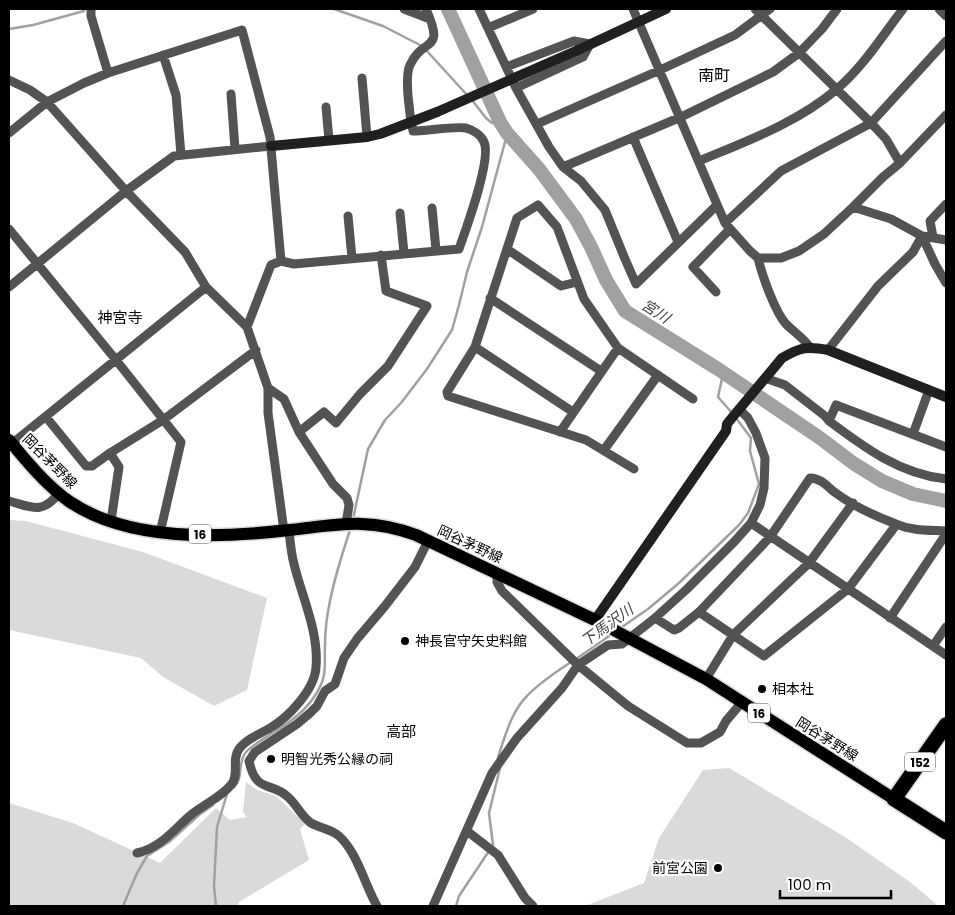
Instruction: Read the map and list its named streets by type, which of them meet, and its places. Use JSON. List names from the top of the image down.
{
  "streets": {
    "highway": ["152"],
    "main road": ["岡谷茅野線", "16"]
  },
  "crossings": [
    ["岡谷茅野線", "152"]
  ],
  "districts": ["南町", "神宮寺", "高部"],
  "water": ["宮川", "下馬沢川"],
  "places": [
    "神長官守矢史料館",
    "相本社",
    "明智光秀公縁の祠",
    "前宮公園"
  ],
  "scale_bar": "100 m"
}
